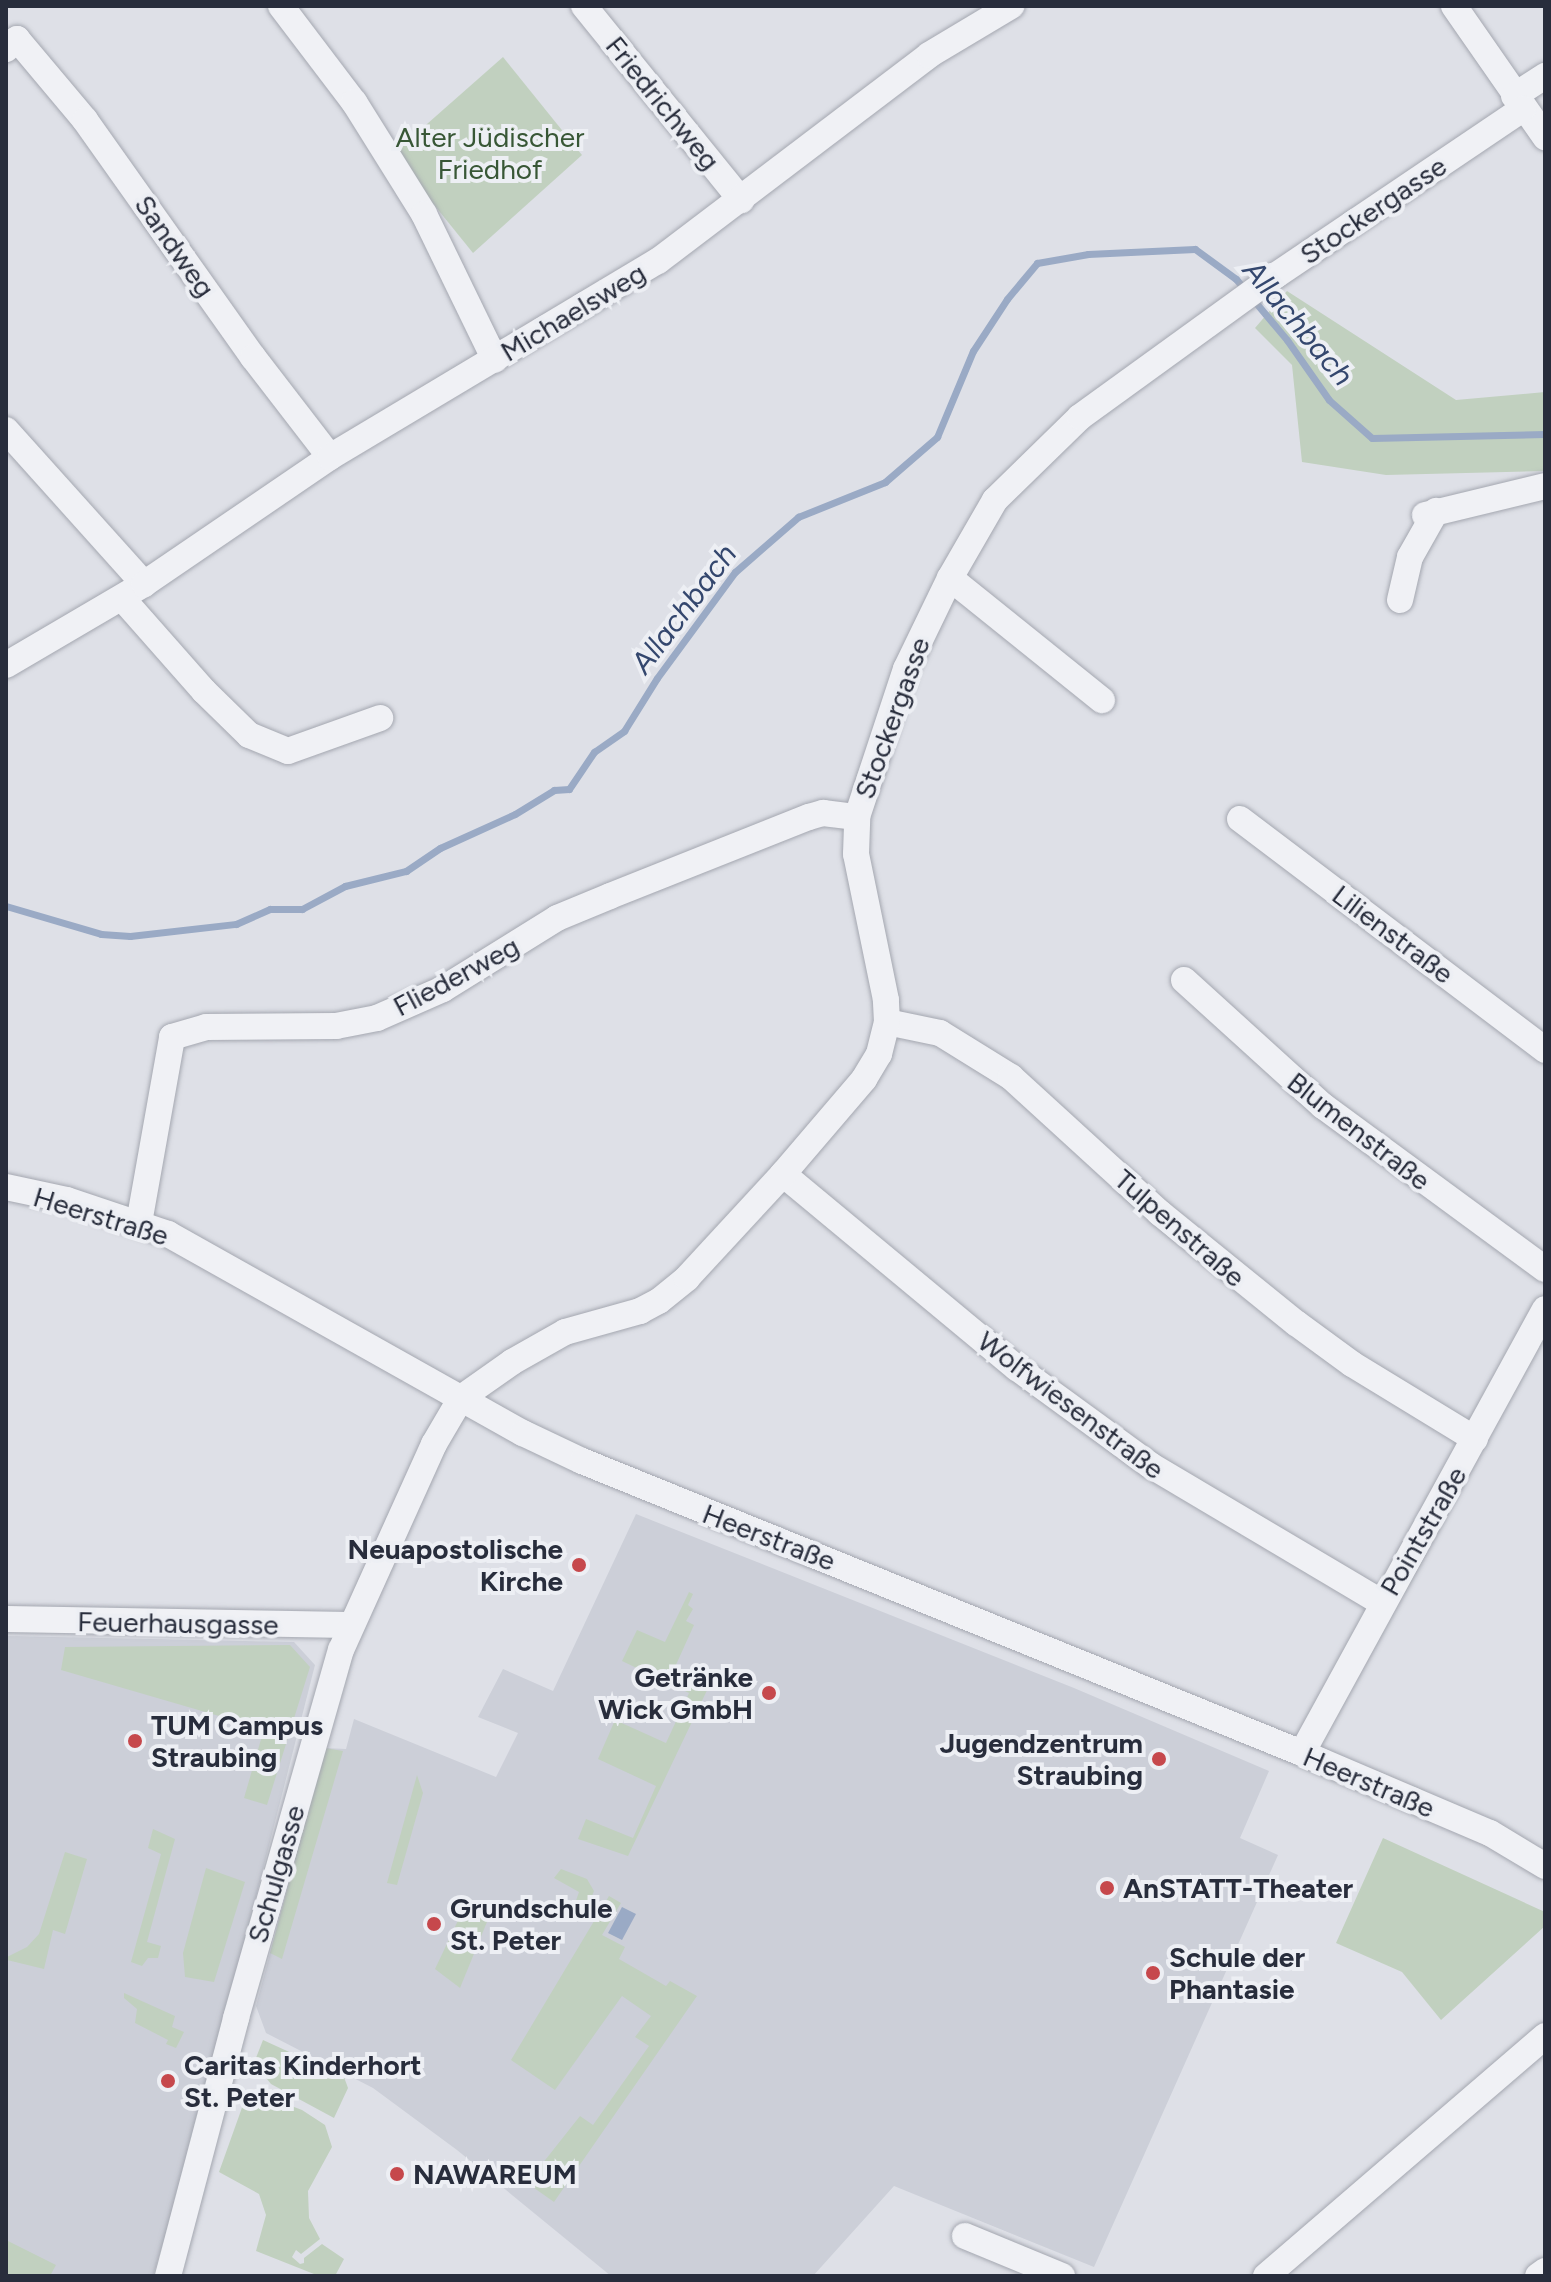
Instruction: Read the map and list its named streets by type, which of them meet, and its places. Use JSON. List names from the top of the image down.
{
  "streets": {
    "street": [
      "Friedrichweg",
      "Stockergasse",
      "Sandweg",
      "Michaelsweg",
      "Lilienstraße",
      "Fliederweg",
      "Blumenstraße",
      "Heerstraße",
      "Tulpenstraße",
      "Wolfwiesenstraße",
      "Pointstraße",
      "Feuerhausgasse",
      "Schulgasse"
    ]
  },
  "crossings": [
    ["Friedrichweg", "Michaelsweg"],
    ["Stockergasse", "Fliederweg"],
    ["Stockergasse", "Heerstraße"],
    ["Stockergasse", "Tulpenstraße"],
    ["Stockergasse", "Wolfwiesenstraße"],
    ["Stockergasse", "Schulgasse"],
    ["Sandweg", "Michaelsweg"],
    ["Fliederweg", "Heerstraße"],
    ["Heerstraße", "Pointstraße"],
    ["Heerstraße", "Schulgasse"],
    ["Tulpenstraße", "Pointstraße"],
    ["Wolfwiesenstraße", "Pointstraße"],
    ["Feuerhausgasse", "Schulgasse"]
  ],
  "water": ["Allachbach"],
  "parks": ["Alter Jüdischer Friedhof"],
  "places": [
    "Neuapostolische Kirche",
    "Getränke Wick GmbH",
    "TUM Campus Straubing",
    "Jugendzentrum Straubing",
    "AnSTATT-Theater",
    "Grundschule St. Peter",
    "Schule der Phantasie",
    "Caritas Kinderhort St. Peter",
    "NAWAREUM"
  ]
}
